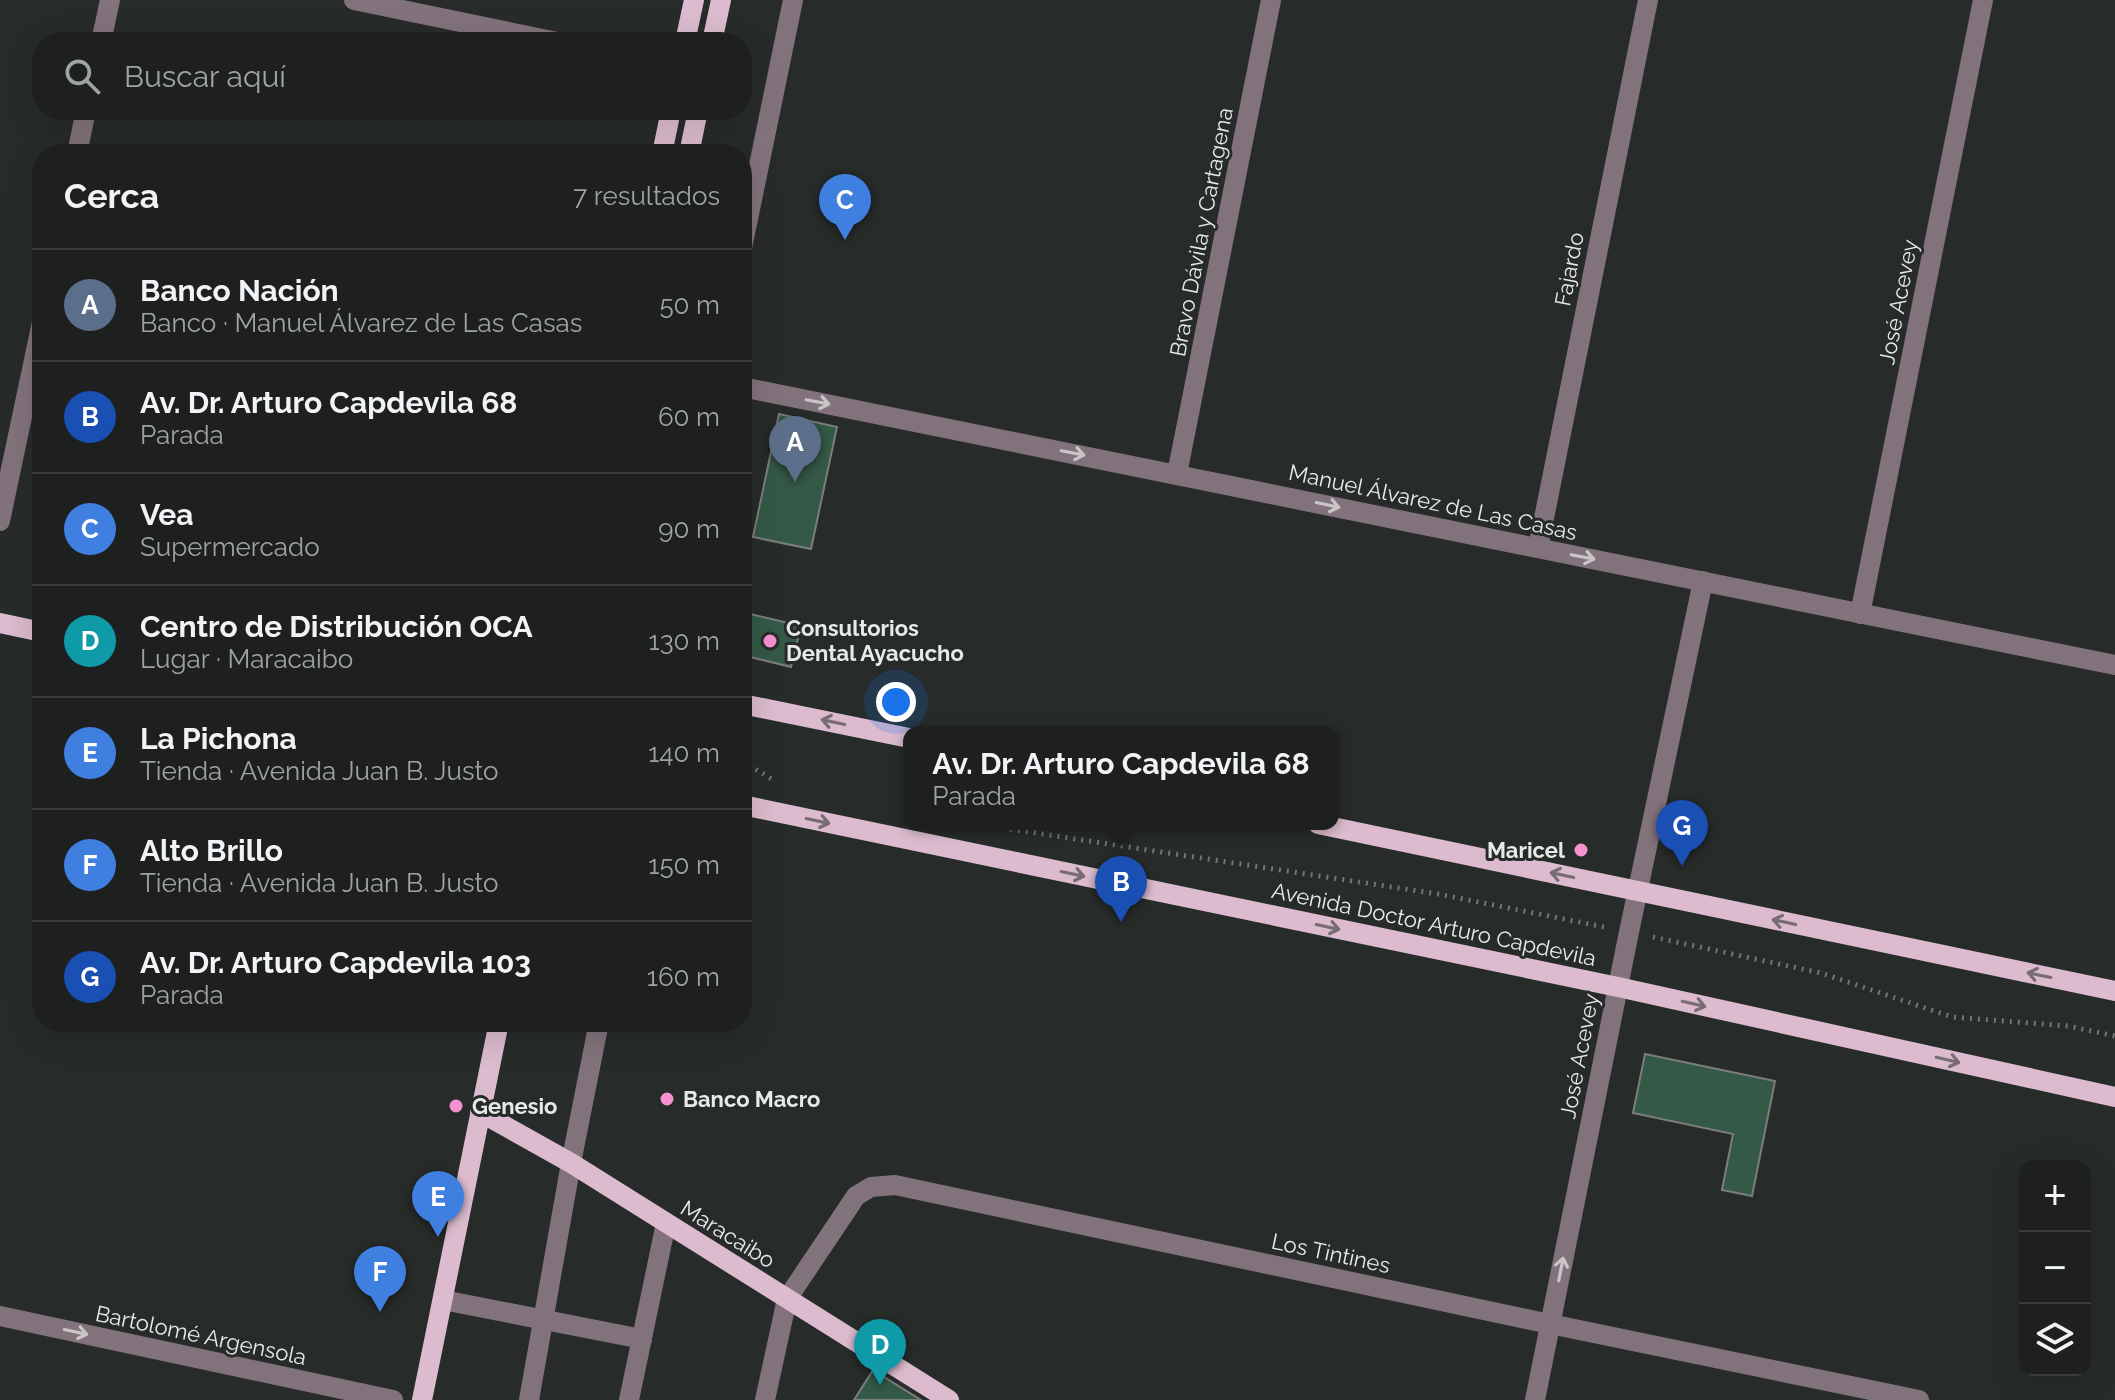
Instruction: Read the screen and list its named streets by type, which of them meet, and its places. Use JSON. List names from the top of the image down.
{
  "streets": {
    "main road": ["Avenida Doctor Arturo Capdevila", "Maracaibo"],
    "street": [
      "Bravo Dávila y Cartagena",
      "Fajardo",
      "José Acevey",
      "Manuel Álvarez de Las Casas",
      "Los Tintines",
      "Bartolomé Argensola"
    ]
  },
  "crossings": [
    ["Bravo Dávila y Cartagena", "Manuel Álvarez de Las Casas"],
    ["Fajardo", "Manuel Álvarez de Las Casas"],
    ["José Acevey", "Manuel Álvarez de Las Casas"],
    ["José Acevey", "Avenida Doctor Arturo Capdevila"],
    ["José Acevey", "Los Tintines"],
    ["Maracaibo", "Los Tintines"]
  ],
  "one_way": ["Manuel Álvarez de Las Casas", "Bartolomé Argensola"],
  "places": [
    "Consultorios Dental Ayacucho",
    "Maricel",
    "Banco Macro",
    "Genesio"
  ],
  "page": {
    "search": "Buscar aquí",
    "heading": ["Cerca", "7 resultados"],
    "pins": [
      "C",
      "A",
      "G",
      "B",
      "E",
      "F",
      "D"
    ],
    "list": [
      {
        "mark": "A",
        "name": "Banco Nación",
        "note": "Banco · Manuel Álvarez de Las Casas",
        "value": "50 m"
      },
      {
        "mark": "B",
        "name": "Av. Dr. Arturo Capdevila 68",
        "note": "Parada",
        "value": "60 m"
      },
      {
        "mark": "C",
        "name": "Vea",
        "note": "Supermercado",
        "value": "90 m"
      },
      {
        "mark": "D",
        "name": "Centro de Distribución OCA",
        "note": "Lugar · Maracaibo",
        "value": "130 m"
      },
      {
        "mark": "E",
        "name": "La Pichona",
        "note": "Tienda · Avenida Juan B. Justo",
        "value": "140 m"
      },
      {
        "mark": "F",
        "name": "Alto Brillo",
        "note": "Tienda · Avenida Juan B. Justo",
        "value": "150 m"
      },
      {
        "mark": "G",
        "name": "Av. Dr. Arturo Capdevila 103",
        "note": "Parada",
        "value": "160 m"
      }
    ],
    "popup": ["Av. Dr. Arturo Capdevila 68", "Parada"],
    "map_buttons": ["+", "−"]
  }
}
